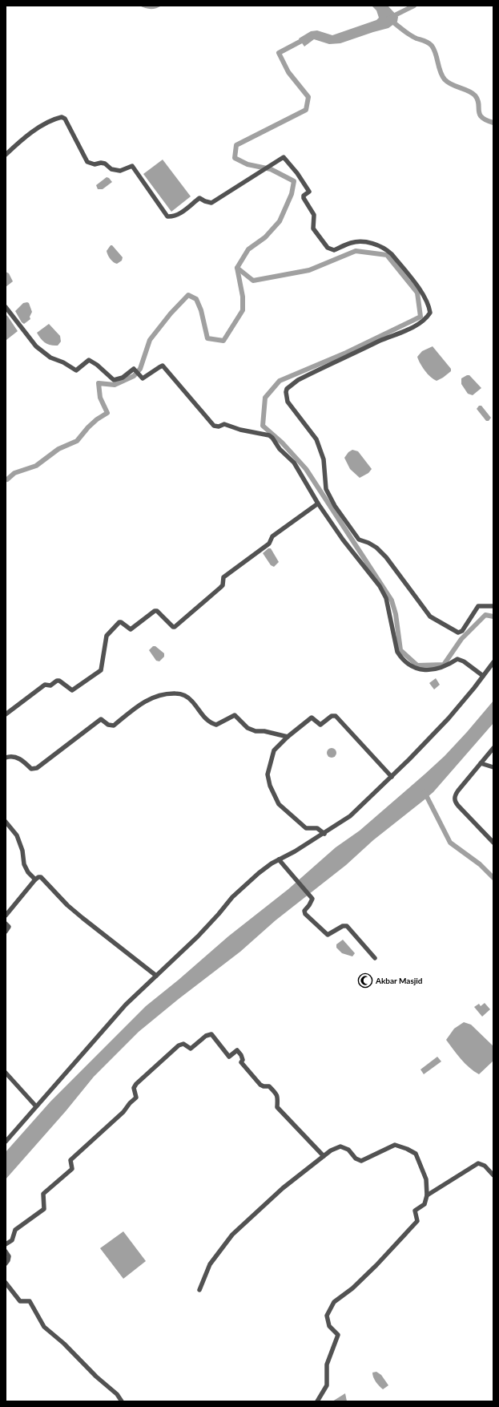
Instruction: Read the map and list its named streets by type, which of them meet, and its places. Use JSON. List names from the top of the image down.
{
  "places": {
    "mosque": ["Akbar Masjid"]
  }
}
